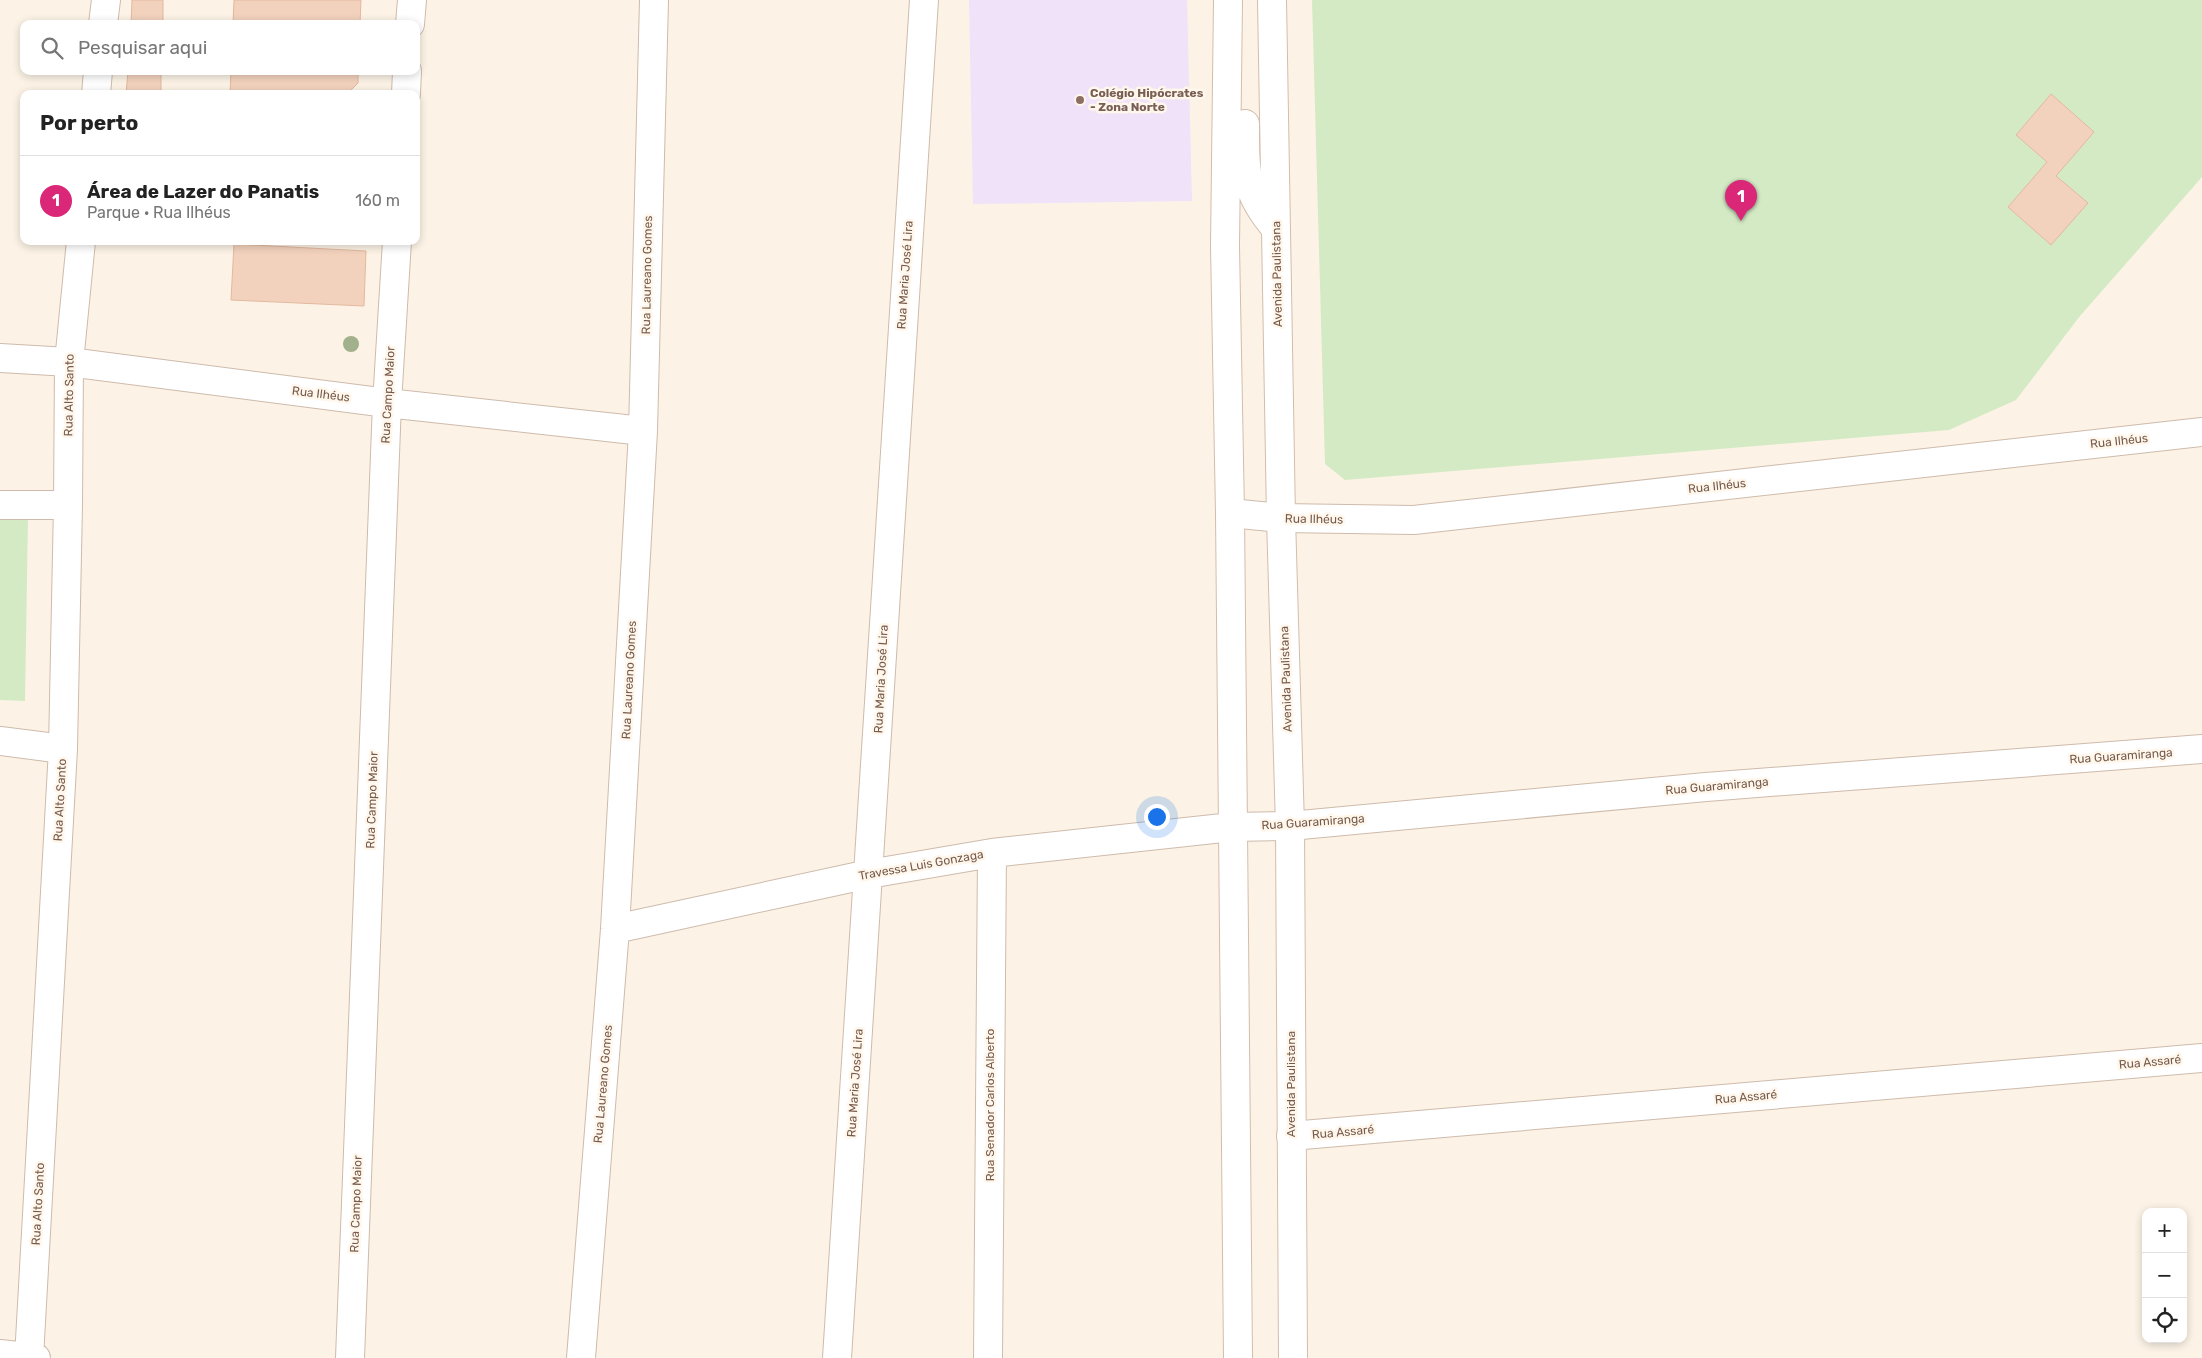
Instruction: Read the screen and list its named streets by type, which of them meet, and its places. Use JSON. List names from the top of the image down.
{
  "streets": {
    "street": [
      "Avenida Paulistana",
      "Rua Laureano Gomes",
      "Rua Maria José Lira",
      "Rua Ilhéus",
      "Rua Alto Santo",
      "Rua Campo Maior",
      "Rua Guaramiranga",
      "Travessa Luis Gonzaga",
      "Rua Assaré",
      "Rua Senador Carlos Alberto"
    ]
  },
  "crossings": [
    ["Avenida Paulistana", "Rua Ilhéus"],
    ["Avenida Paulistana", "Rua Guaramiranga"],
    ["Avenida Paulistana", "Rua Assaré"],
    ["Rua Laureano Gomes", "Rua Ilhéus"],
    ["Rua Laureano Gomes", "Travessa Luis Gonzaga"],
    ["Rua Maria José Lira", "Travessa Luis Gonzaga"],
    ["Rua Ilhéus", "Rua Alto Santo"],
    ["Rua Ilhéus", "Rua Campo Maior"],
    ["Rua Guaramiranga", "Travessa Luis Gonzaga"],
    ["Travessa Luis Gonzaga", "Rua Senador Carlos Alberto"]
  ],
  "places": ["Colégio Hipócrates - Zona Norte"],
  "page": {
    "search": "Pesquisar aqui",
    "heading": "Por perto",
    "list": [
      {
        "mark": "1",
        "name": "Área de Lazer do Panatis",
        "note": "Parque · Rua Ilhéus",
        "value": "160 m"
      }
    ],
    "pins": "1",
    "map_buttons": ["+", "−"]
  }
}
